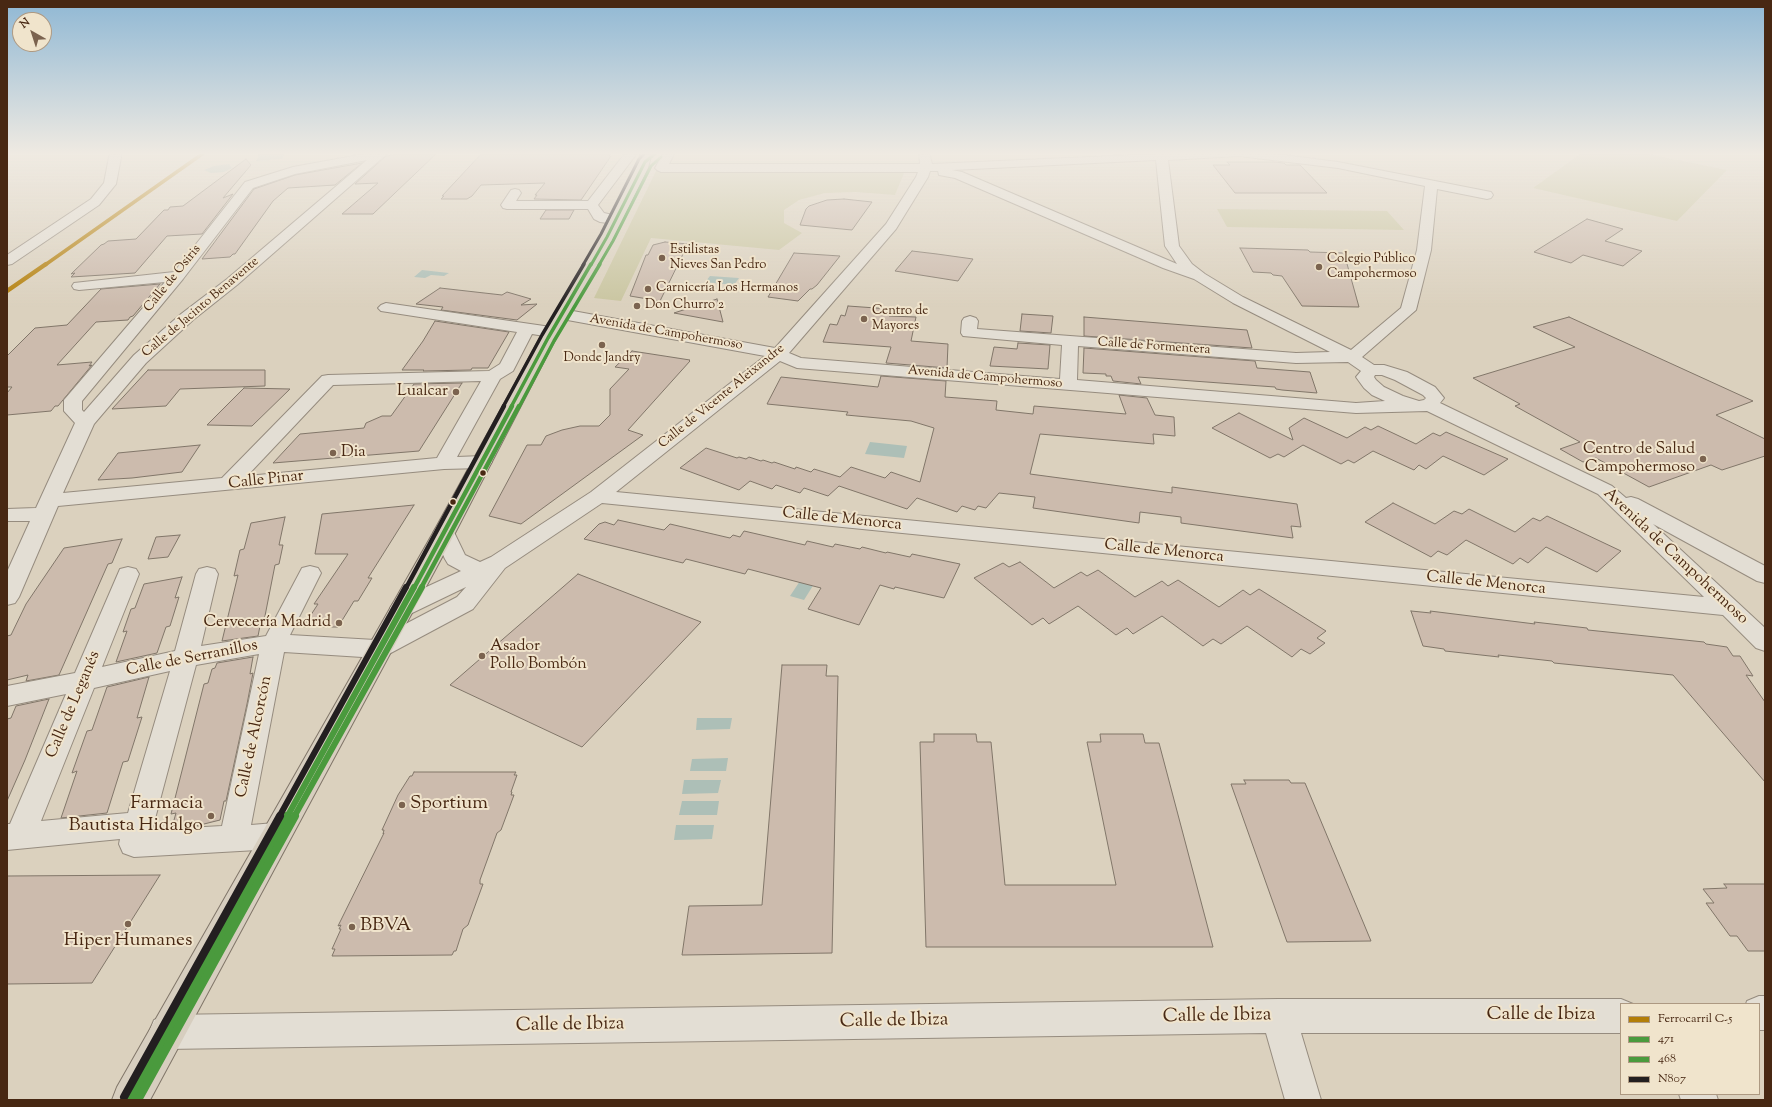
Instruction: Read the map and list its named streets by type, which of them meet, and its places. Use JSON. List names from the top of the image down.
{
  "streets": {
    "street": [
      "Calle de Osiris",
      "Calle de Jacinto Benavente",
      "Avenida de Campohermoso",
      "Calle de Formentera",
      "Calle de Vicente Aleixandre",
      "Calle Pinar",
      "Calle de Menorca",
      "Calle de Serranillos",
      "Calle de Leganés",
      "Calle de Alcorcón",
      "Calle de Ibiza"
    ]
  },
  "crossings": [
    ["Calle de Osiris", "Calle de Jacinto Benavente"],
    ["Calle de Jacinto Benavente", "Calle Pinar"],
    ["Avenida de Campohermoso", "Calle de Vicente Aleixandre"],
    ["Avenida de Campohermoso", "Calle de Menorca"],
    ["Calle de Vicente Aleixandre", "Calle de Menorca"],
    ["Calle de Vicente Aleixandre", "Calle de Serranillos"],
    ["Calle de Serranillos", "Calle de Leganés"],
    ["Calle de Serranillos", "Calle de Alcorcón"],
    ["Calle de Leganés", "Calle de Alcorcón"]
  ],
  "places": [
    "Estilistas Nieves San Pedro",
    "Colegio Público Campohermoso",
    "Carnicería Los Hermanos",
    "Don Churro 2",
    "Centro de Mayores",
    "Donde Jandry",
    "Lualcar",
    "Dia",
    "Centro de Salud Campohermoso",
    "Cervecería Madrid",
    "Asador Pollo Bombón",
    "Sportium",
    "Farmacia Bautista Hidalgo",
    "Hiper Humanes",
    "BBVA"
  ],
  "lines": [
    "rail line C-5",
    "transit line 471",
    "transit line 468",
    "transit line N807"
  ],
  "legend": [
    "Ferrocarril C-5",
    "471",
    "468",
    "N807"
  ],
  "north": "top left"
}
